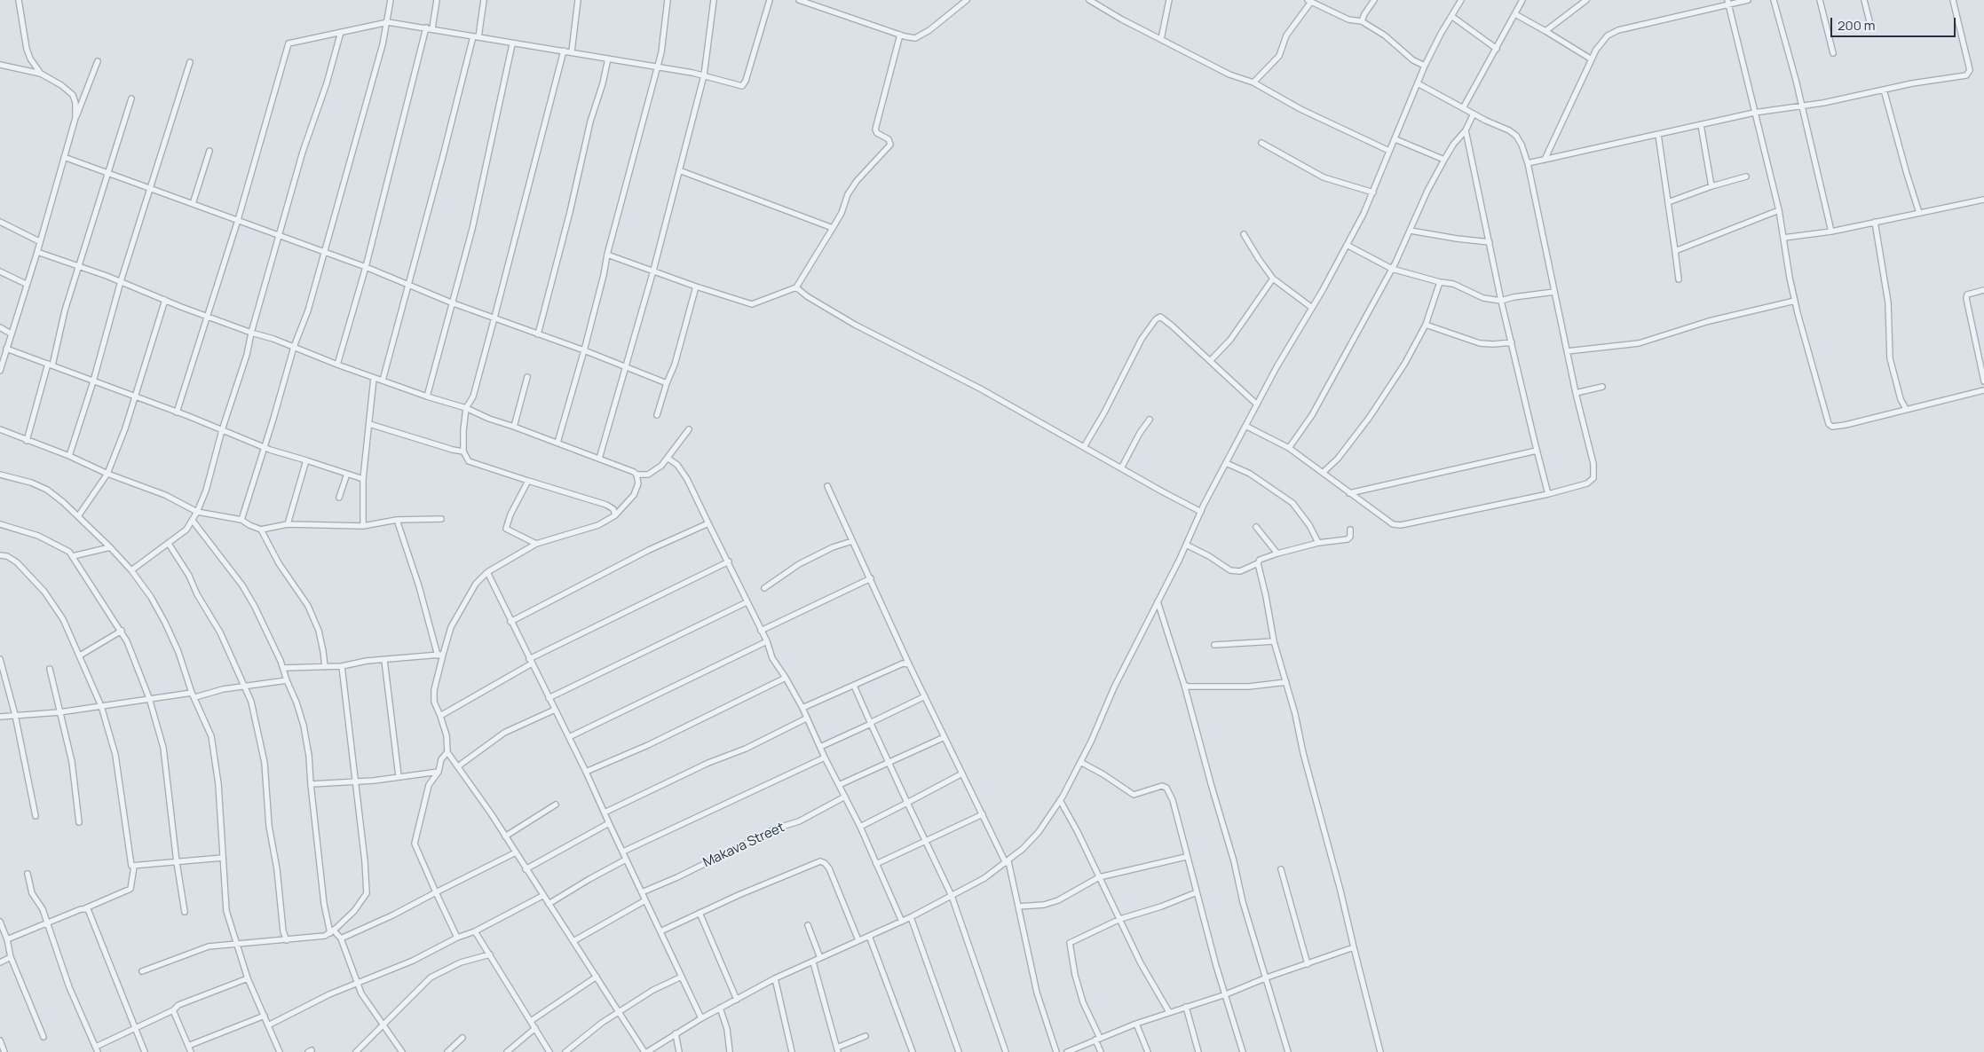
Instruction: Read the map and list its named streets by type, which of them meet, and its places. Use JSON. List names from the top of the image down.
{
  "streets": {
    "street": ["Makava Street"]
  },
  "scale_bar": "200 m"
}
